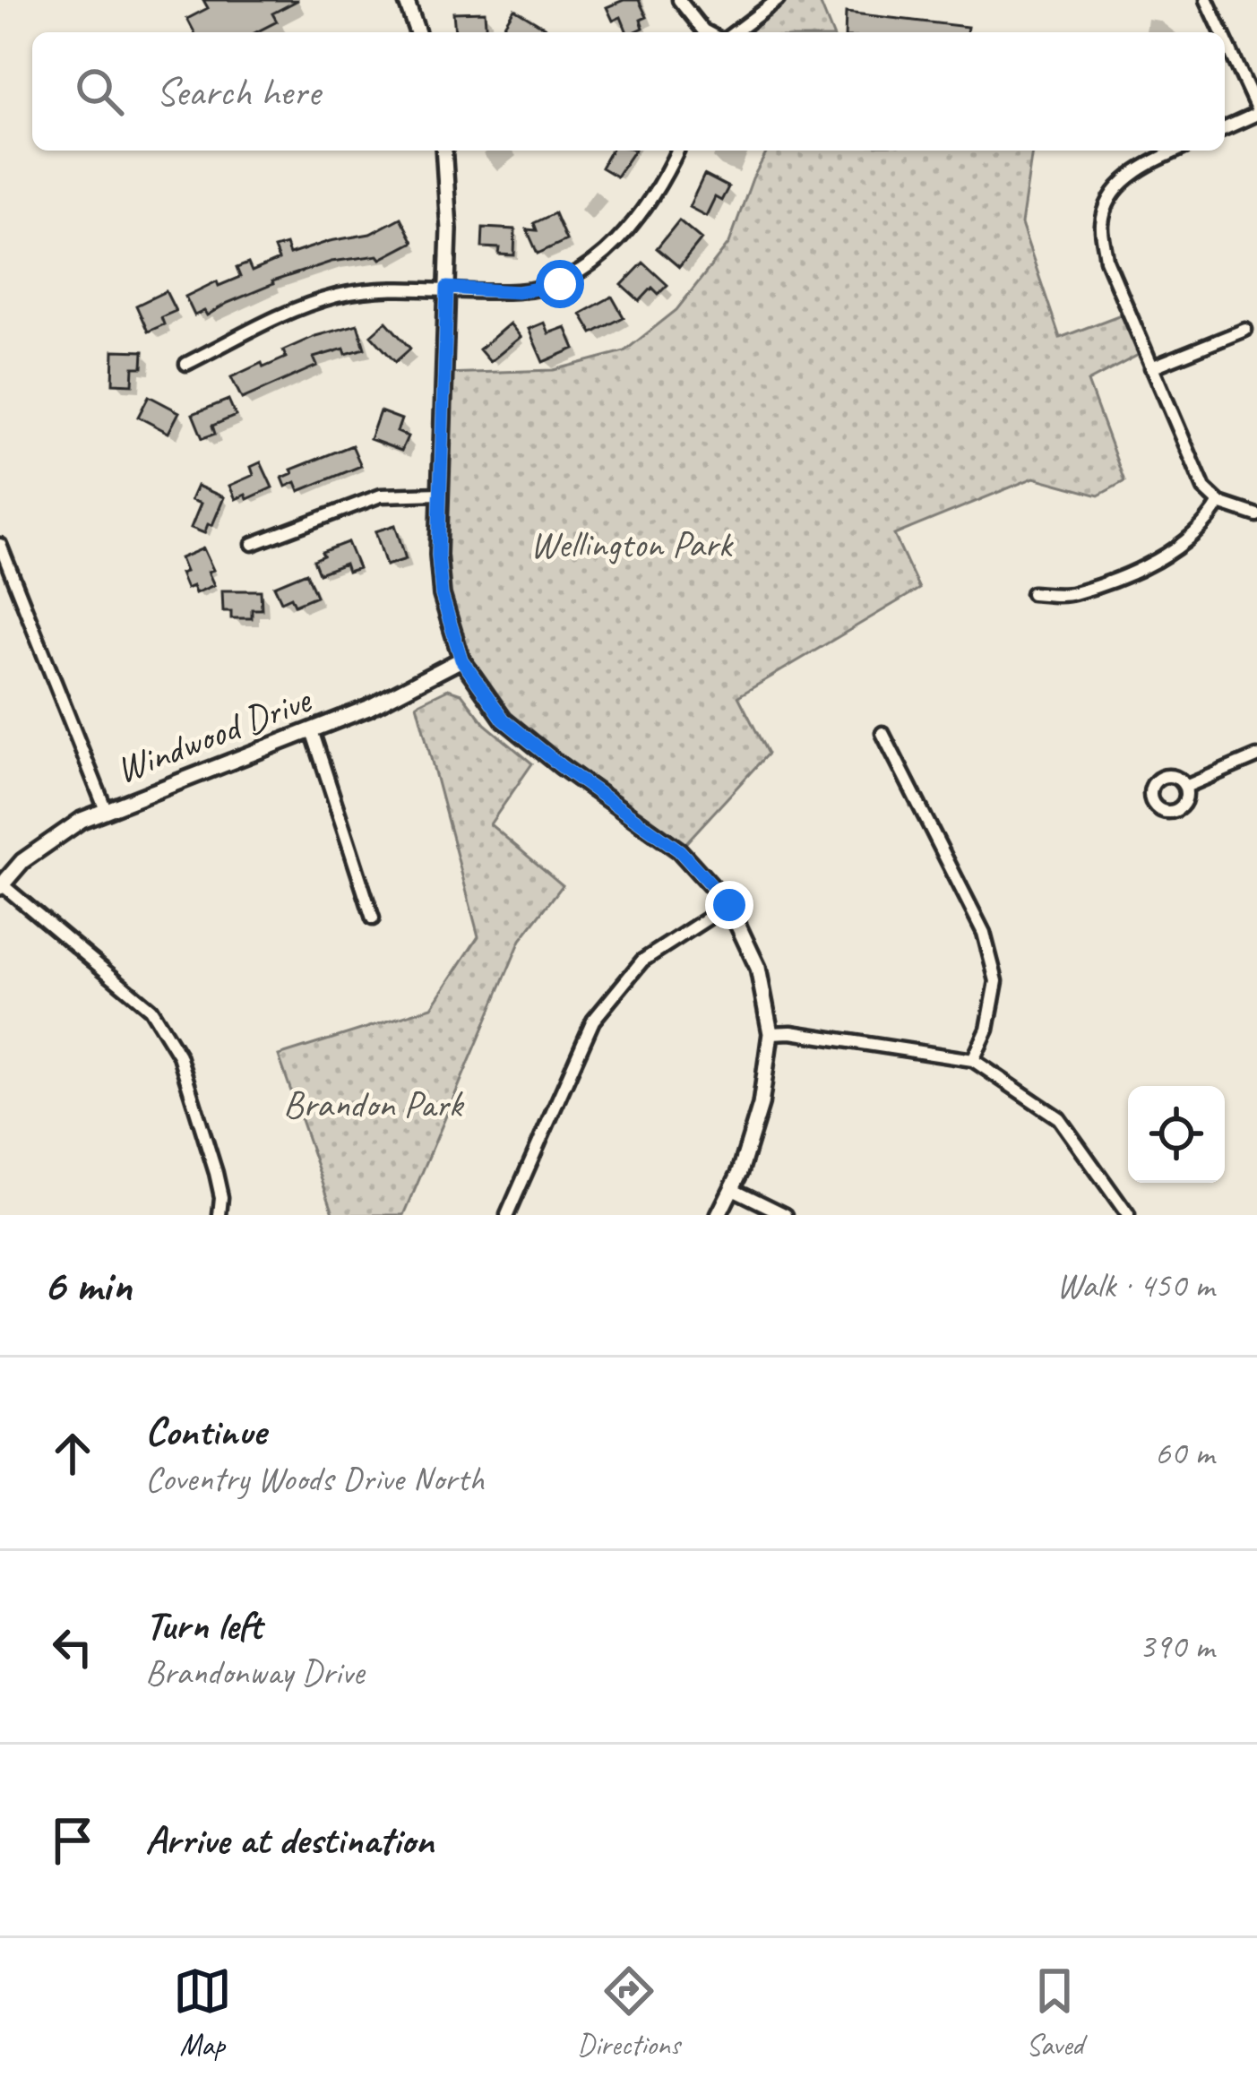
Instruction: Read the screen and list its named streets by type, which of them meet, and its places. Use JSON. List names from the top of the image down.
{
  "streets": {
    "street": ["Windwood Drive"]
  },
  "parks": ["Wellington Park", "Brandon Park"],
  "page": {
    "search": "Search here",
    "heading": ["6 min", "Walk · 450 m"],
    "list": [
      ["Continue", "Coventry Woods Drive North", "60 m"],
      ["Turn left", "Brandonway Drive", "390 m"],
      "Arrive at destination"
    ],
    "nav": ["Map", "Directions", "Saved"]
  }
}
